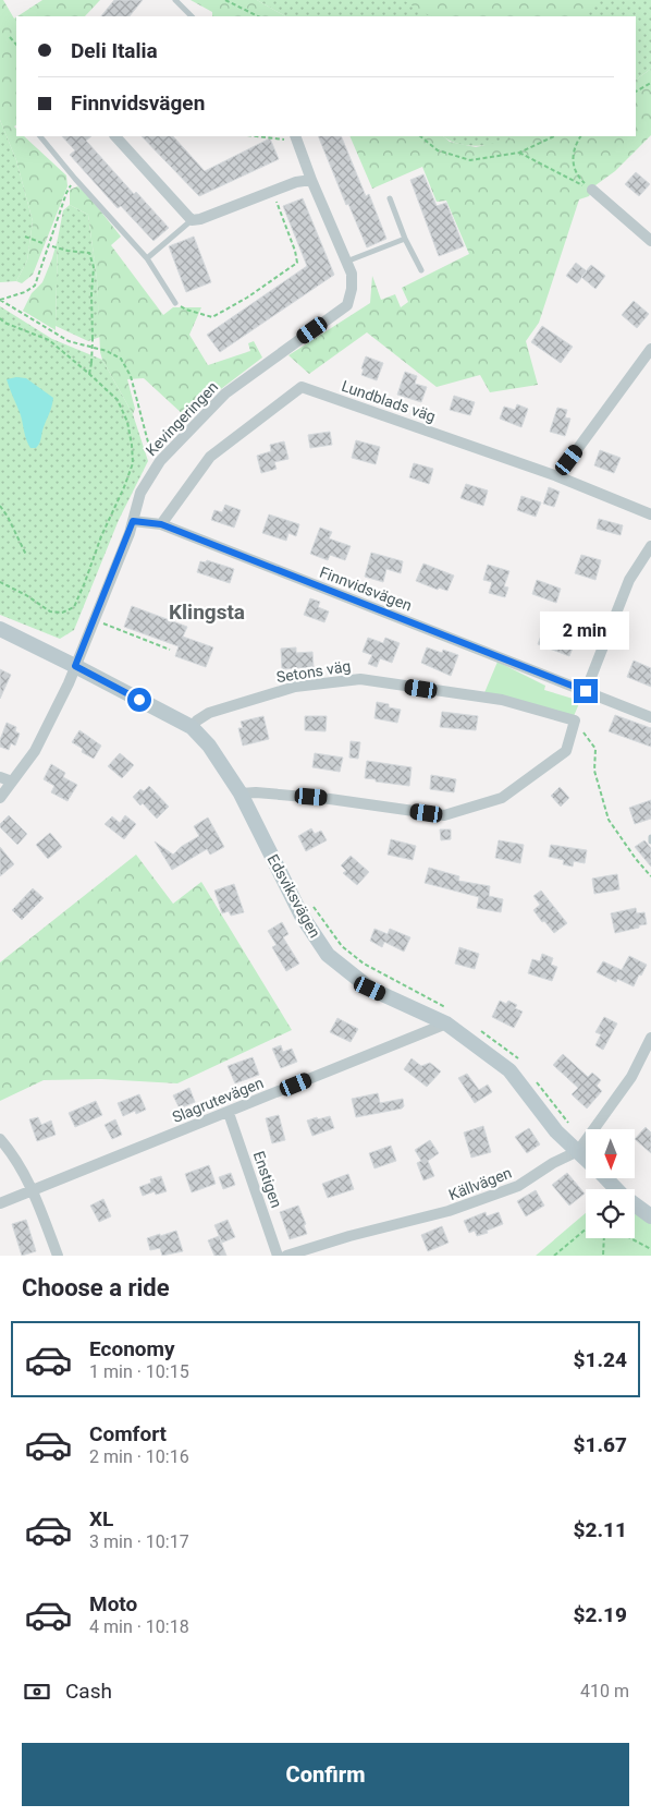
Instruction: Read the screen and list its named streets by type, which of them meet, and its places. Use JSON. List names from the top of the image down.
{
  "streets": {
    "street": [
      "Lundblads väg",
      "Kevingeringen",
      "Finnvidsvägen",
      "Setons väg",
      "Edsviksvägen",
      "Slagrutevägen",
      "Enstigen",
      "Källvägen"
    ]
  },
  "crossings": [
    ["Lundblads väg", "Finnvidsvägen"],
    ["Kevingeringen", "Finnvidsvägen"],
    ["Kevingeringen", "Edsviksvägen"],
    ["Setons väg", "Edsviksvägen"],
    ["Edsviksvägen", "Slagrutevägen"],
    ["Edsviksvägen", "Källvägen"],
    ["Slagrutevägen", "Enstigen"]
  ],
  "districts": ["Klingsta"],
  "north": "bottom",
  "page": {
    "banner": ["Deli Italia", "Finnvidsvägen"],
    "bubble": "2 min",
    "heading": "Choose a ride",
    "list": [
      {
        "name": "Economy",
        "note": "1 min · 10:15",
        "value": "$1.24"
      },
      {
        "name": "Comfort",
        "note": "2 min · 10:16",
        "value": "$1.67"
      },
      {
        "name": "XL",
        "note": "3 min · 10:17",
        "value": "$2.11"
      },
      {
        "name": "Moto",
        "note": "4 min · 10:18",
        "value": "$2.19"
      }
    ],
    "pay": ["Cash", "410 m"],
    "buttons": "Confirm"
  }
}
